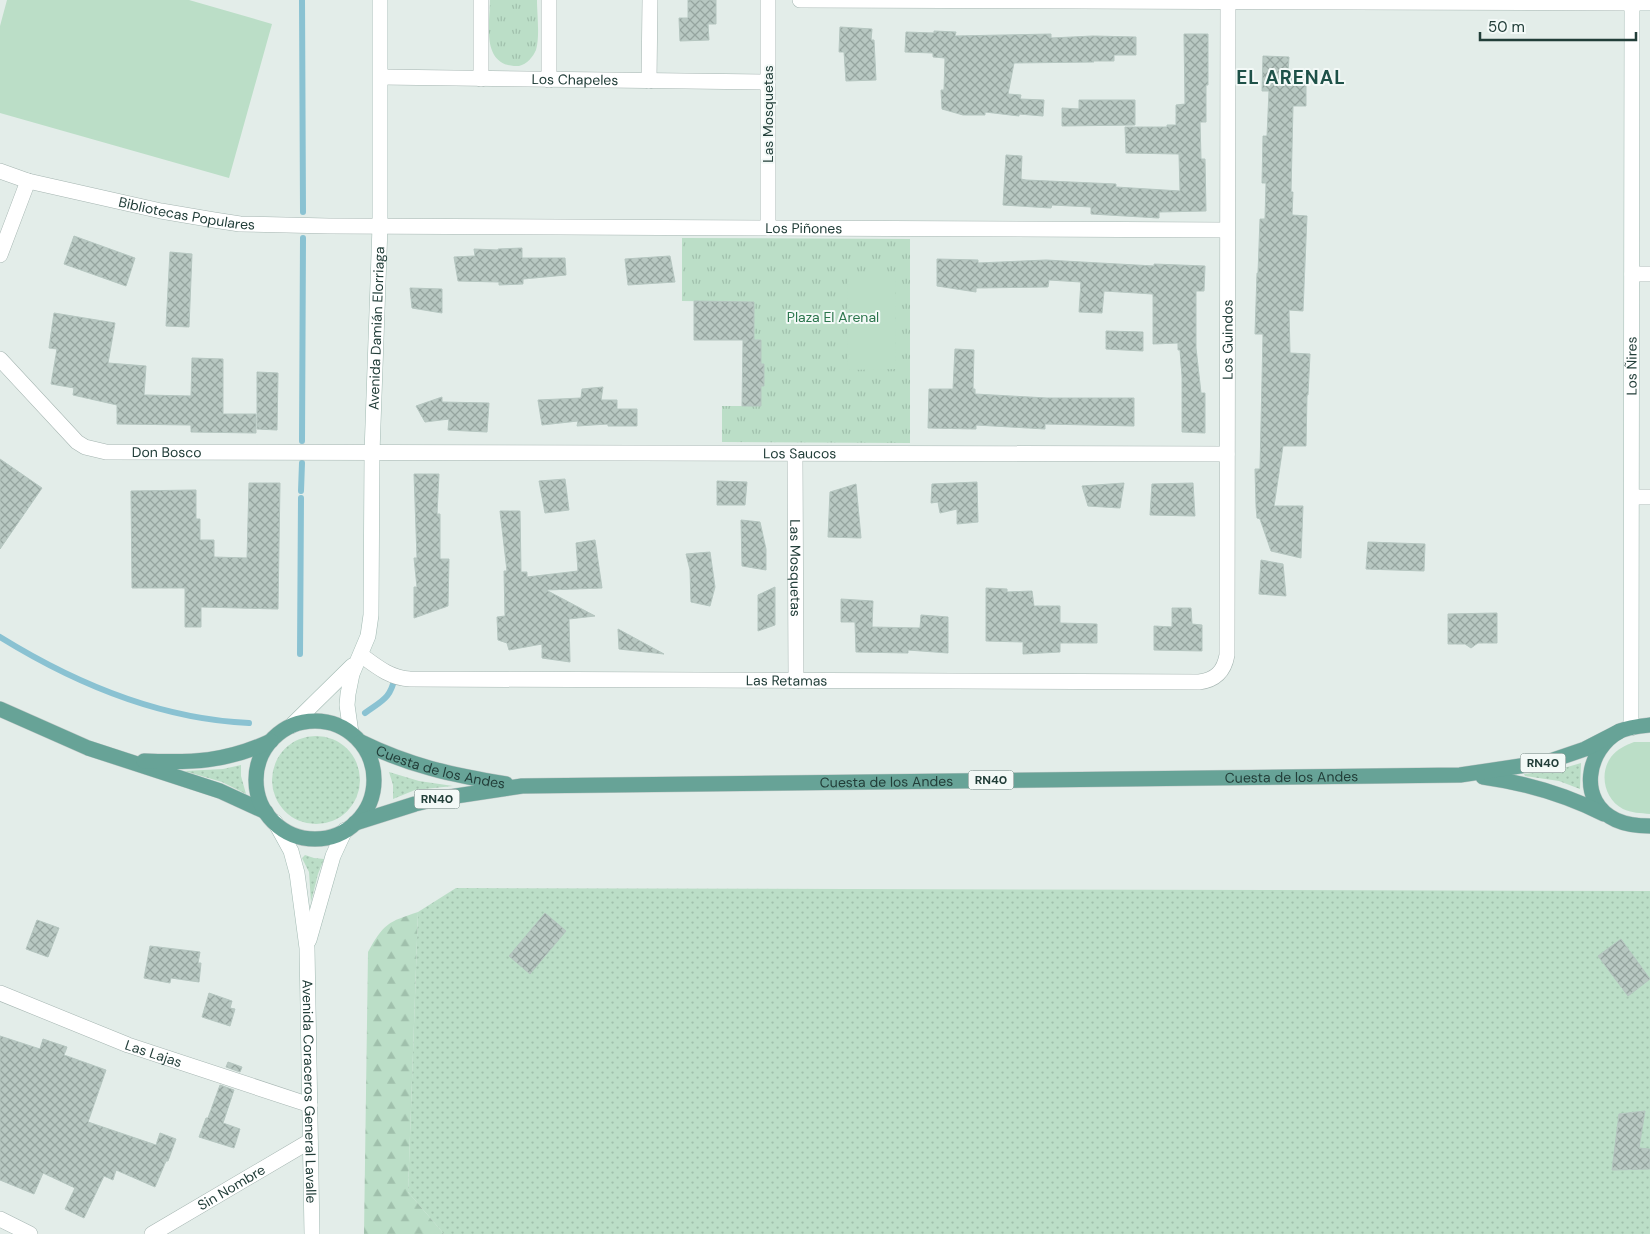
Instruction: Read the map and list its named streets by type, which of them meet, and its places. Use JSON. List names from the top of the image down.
{
  "streets": {
    "main road": ["RN40", "Cuesta de los Andes"],
    "street": [
      "Los Chapeles",
      "Las Mosquetas",
      "Bibliotecas Populares",
      "Los Piñones",
      "Avenida Damián Elorriaga",
      "Los Guindos",
      "Los Ñires",
      "Don Bosco",
      "Los Saucos",
      "Las Retamas",
      "Las Lajas",
      "Avenida Coraceros General Lavalle",
      "Sin Nombre"
    ]
  },
  "crossings": [
    ["Los Chapeles", "Las Mosquetas"],
    ["Los Chapeles", "Avenida Damián Elorriaga"],
    ["Las Mosquetas", "Los Piñones"],
    ["Las Mosquetas", "Los Saucos"],
    ["Las Mosquetas", "Las Retamas"],
    ["Bibliotecas Populares", "Los Piñones"],
    ["Bibliotecas Populares", "Avenida Damián Elorriaga"],
    ["Los Piñones", "Avenida Damián Elorriaga"],
    ["Los Piñones", "Los Guindos"],
    ["Avenida Damián Elorriaga", "Don Bosco"],
    ["Avenida Damián Elorriaga", "Los Saucos"],
    ["Avenida Damián Elorriaga", "Las Retamas"],
    ["Avenida Damián Elorriaga", "RN40"],
    ["Avenida Damián Elorriaga", "Cuesta de los Andes"],
    ["Avenida Damián Elorriaga", "Avenida Coraceros General Lavalle"],
    ["Los Guindos", "Los Saucos"],
    ["Los Guindos", "Las Retamas"],
    ["Los Ñires", "RN40"],
    ["Los Ñires", "Cuesta de los Andes"],
    ["Don Bosco", "Los Saucos"],
    ["RN40", "Cuesta de los Andes"],
    ["RN40", "Avenida Coraceros General Lavalle"],
    ["Cuesta de los Andes", "Avenida Coraceros General Lavalle"],
    ["Las Lajas", "Avenida Coraceros General Lavalle"],
    ["Avenida Coraceros General Lavalle", "Sin Nombre"]
  ],
  "districts": ["EL ARENAL"],
  "parks": ["Plaza El Arenal"],
  "scale_bar": "50 m"
}
